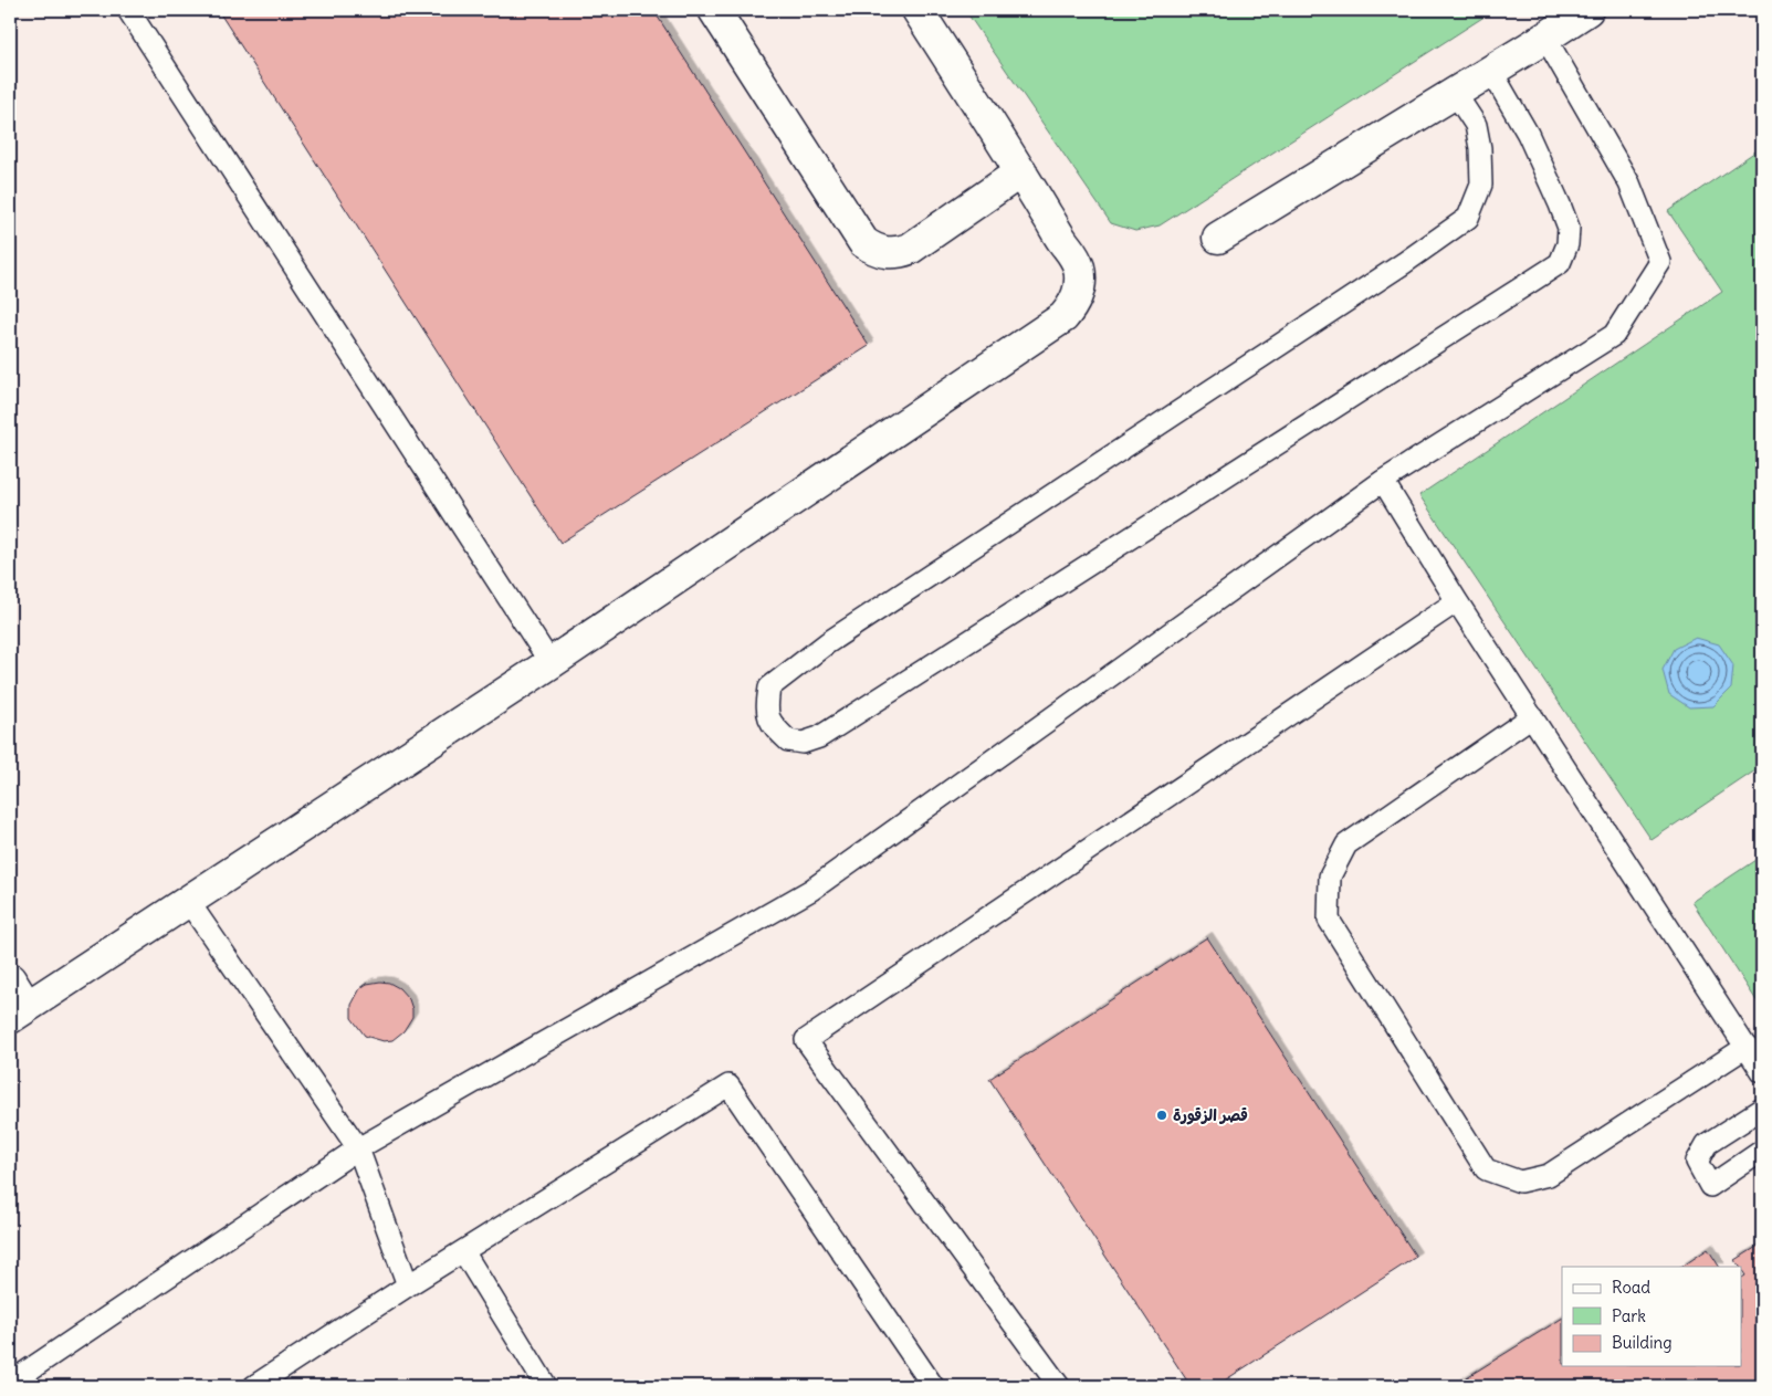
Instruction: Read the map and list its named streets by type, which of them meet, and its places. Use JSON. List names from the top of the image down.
{
  "places": ["قصر الزقورة"],
  "legend": ["Road", "Park", "Building"]
}
